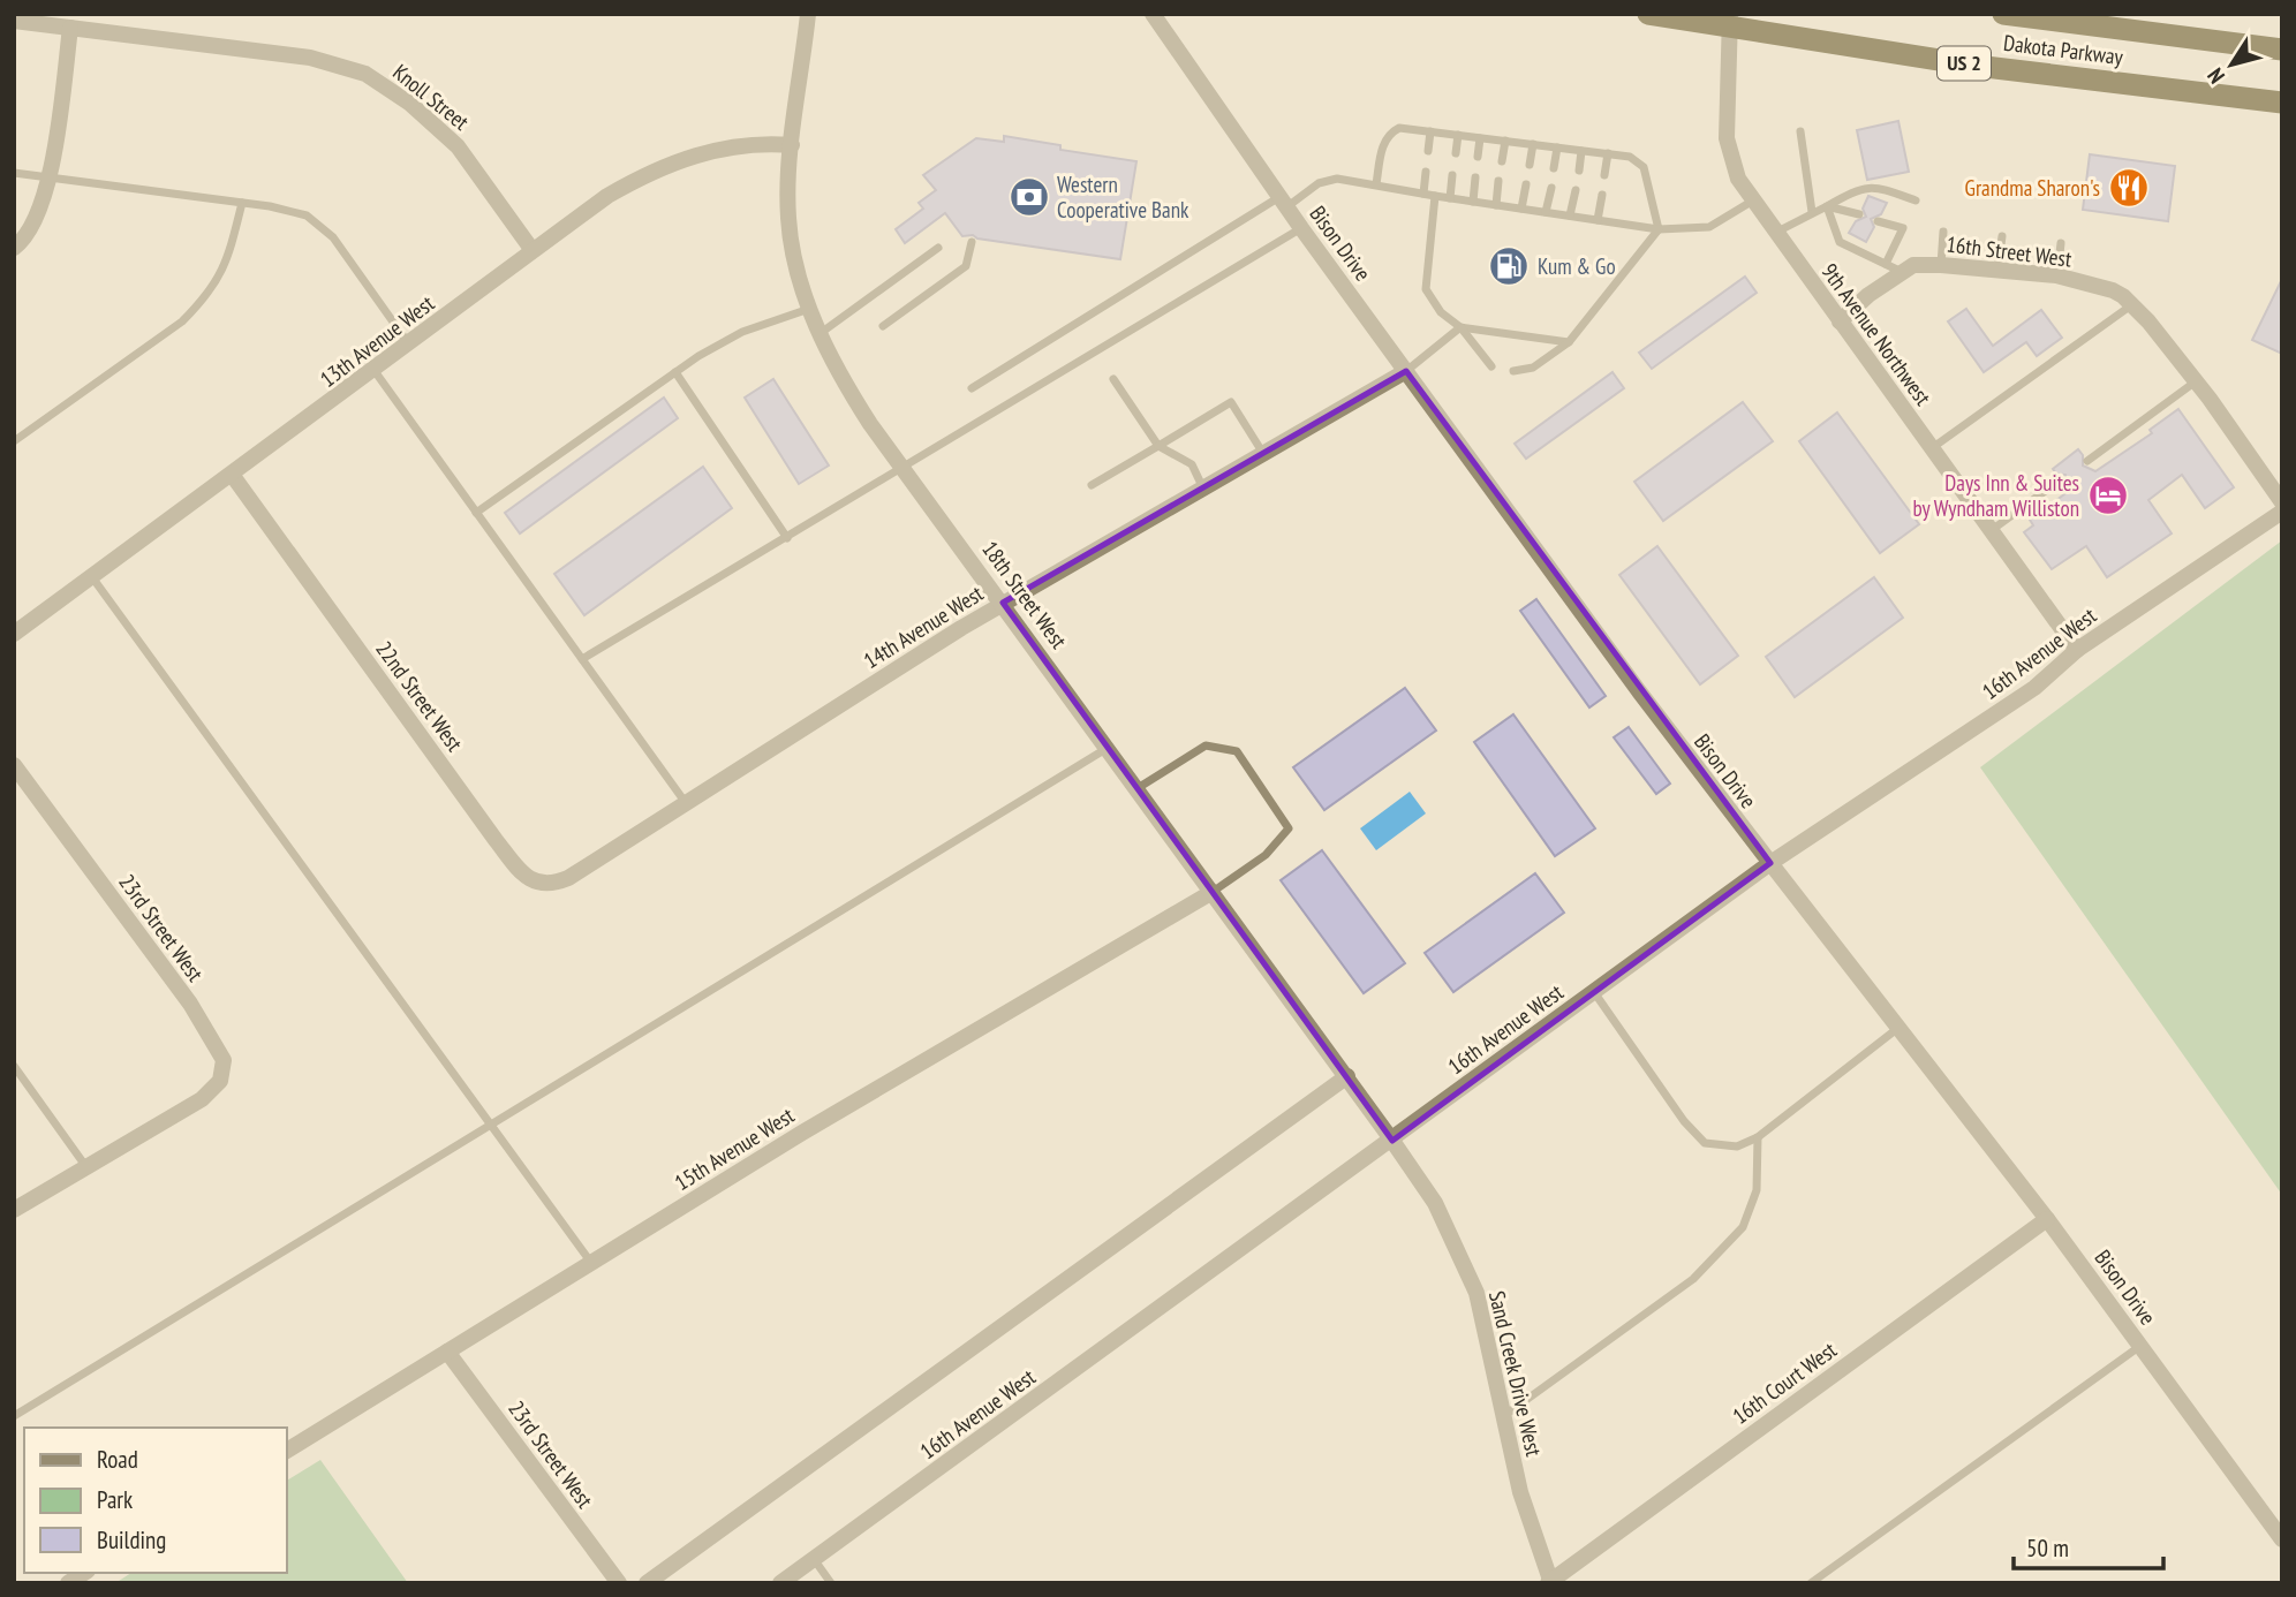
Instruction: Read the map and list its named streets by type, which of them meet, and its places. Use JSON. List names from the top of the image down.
{
  "streets": {
    "highway": ["Dakota Parkway", "US 2"],
    "street": [
      "Knoll Street",
      "Bison Drive",
      "16th Street West",
      "9th Avenue Northwest",
      "13th Avenue West",
      "18th Street West",
      "14th Avenue West",
      "16th Avenue West",
      "22nd Street West",
      "23rd Street West",
      "15th Avenue West",
      "Sand Creek Drive West",
      "16th Court West"
    ]
  },
  "crossings": [
    ["Dakota Parkway", "9th Avenue Northwest"],
    ["Knoll Street", "13th Avenue West"],
    ["Bison Drive", "14th Avenue West"],
    ["Bison Drive", "16th Avenue West"],
    ["Bison Drive", "16th Court West"],
    ["16th Street West", "9th Avenue Northwest"],
    ["9th Avenue Northwest", "16th Avenue West"],
    ["13th Avenue West", "18th Street West"],
    ["13th Avenue West", "22nd Street West"],
    ["18th Street West", "14th Avenue West"],
    ["18th Street West", "16th Avenue West"],
    ["18th Street West", "15th Avenue West"],
    ["18th Street West", "Sand Creek Drive West"],
    ["14th Avenue West", "22nd Street West"],
    ["16th Avenue West", "Sand Creek Drive West"],
    ["23rd Street West", "15th Avenue West"],
    ["Sand Creek Drive West", "16th Court West"]
  ],
  "places": {
    "restaurant": ["Grandma Sharon's"],
    "bank": ["Western Cooperative Bank"],
    "fuel station": ["Kum & Go"],
    "hotel": ["Days Inn & Suites by Wyndham Williston"]
  },
  "legend": ["Road", "Park", "Building"],
  "scale_bar": "50 m",
  "north": "bottom left"
}
